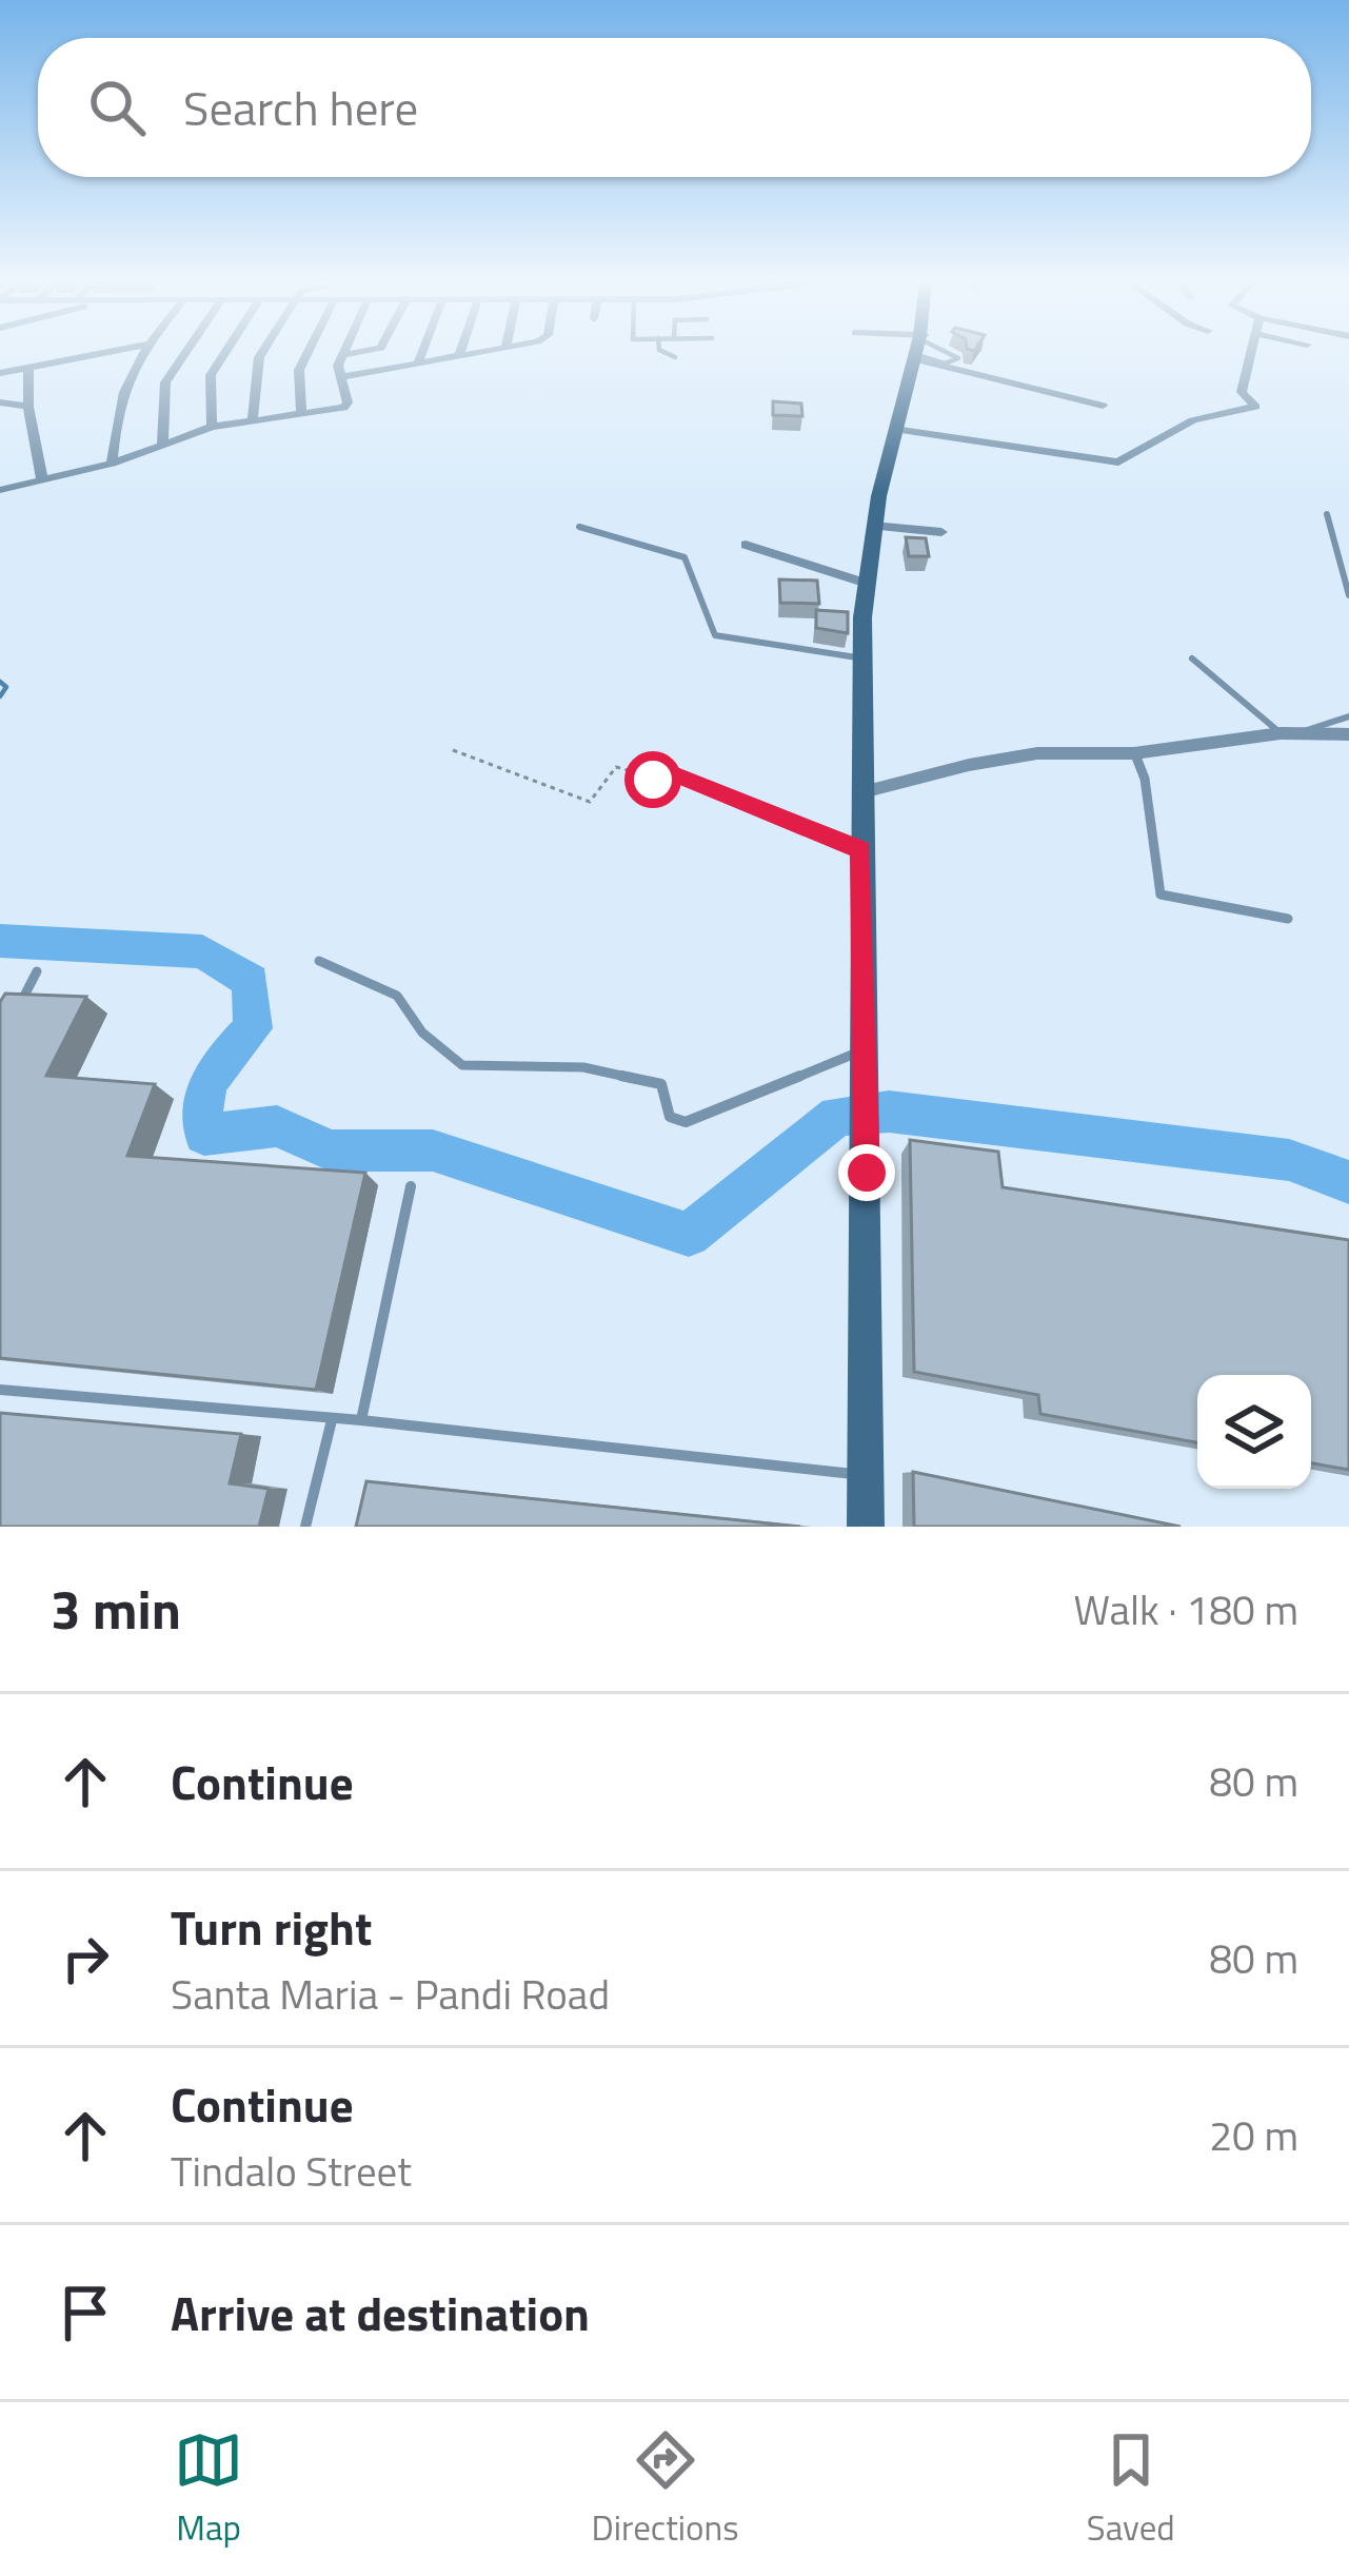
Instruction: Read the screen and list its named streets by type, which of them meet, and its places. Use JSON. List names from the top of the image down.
{
  "page": {
    "search": "Search here",
    "heading": ["3 min", "Walk · 180 m"],
    "list": [
      ["Continue", "80 m"],
      ["Turn right", "Santa Maria - Pandi Road", "80 m"],
      ["Continue", "Tindalo Street", "20 m"],
      "Arrive at destination"
    ],
    "nav": ["Map", "Directions", "Saved"]
  }
}
